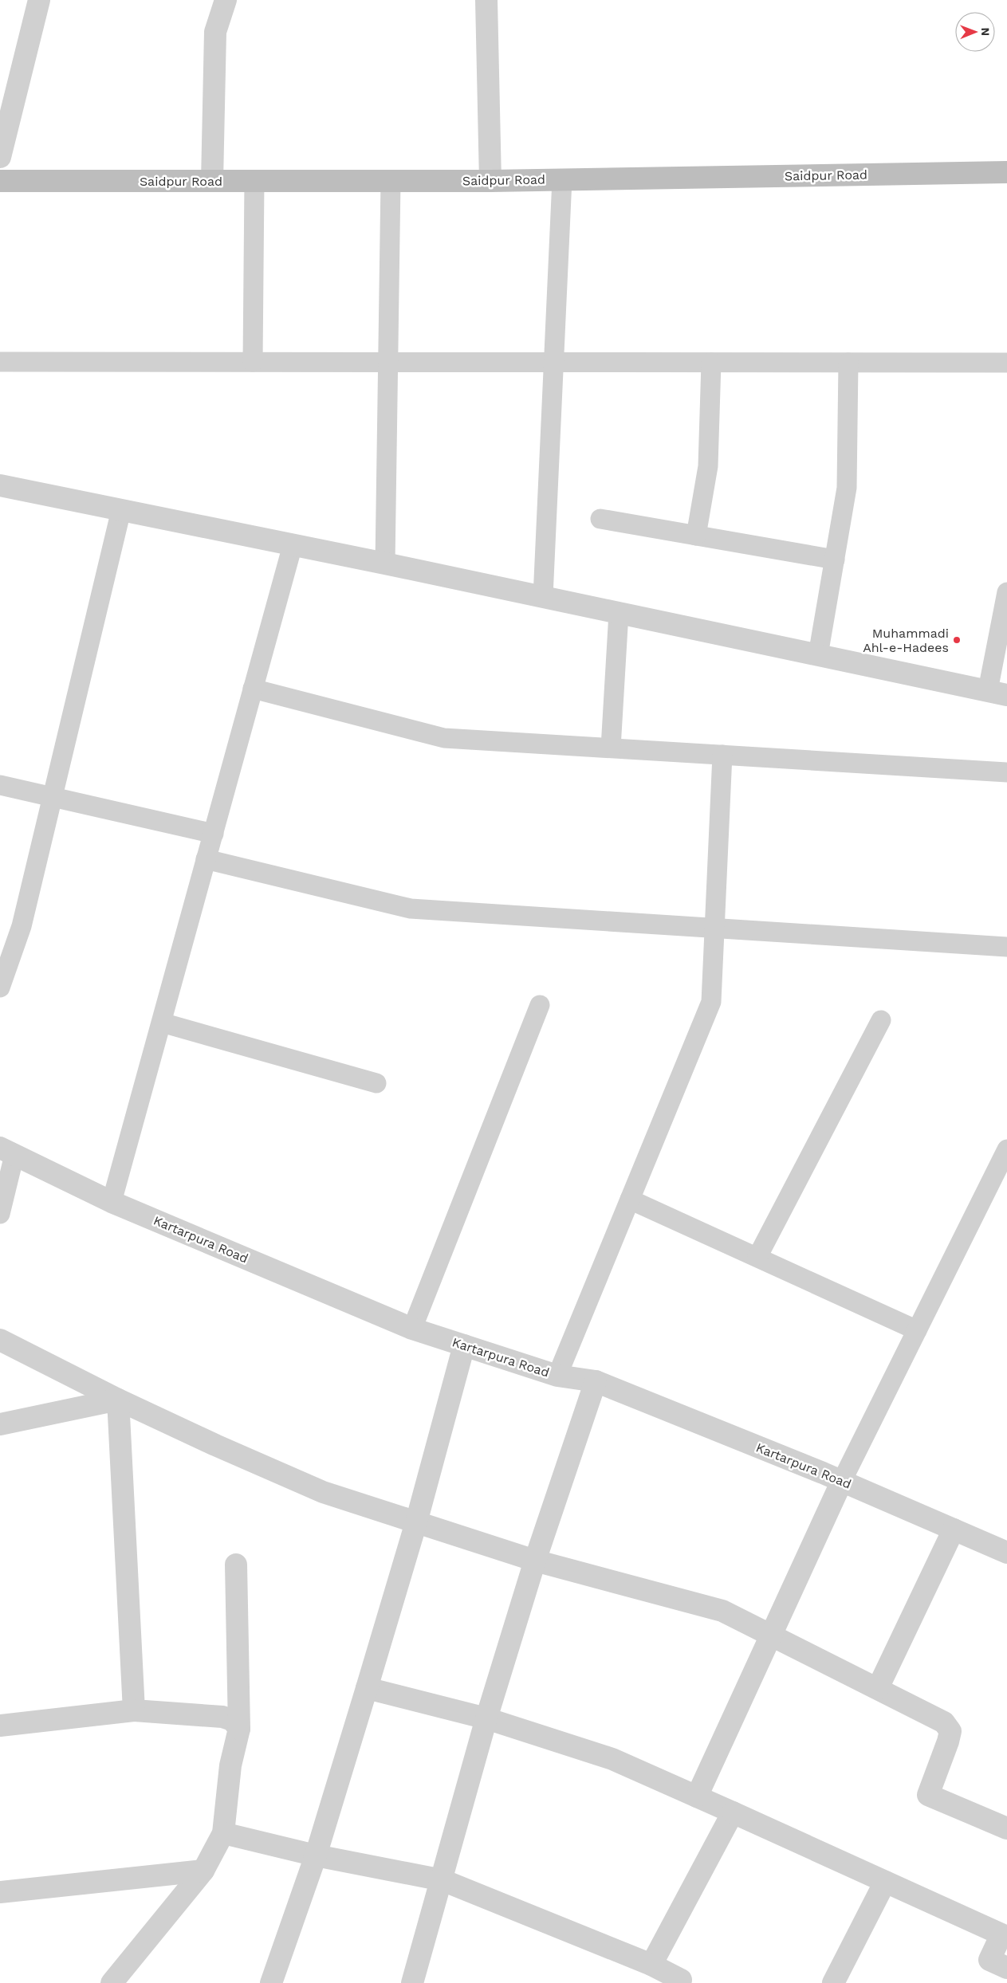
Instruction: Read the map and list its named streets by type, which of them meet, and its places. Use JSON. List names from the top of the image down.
{
  "streets": {
    "street": ["Saidpur Road", "Kartarpura Road"]
  },
  "places": ["Muhammadi Ahl-e-Hadees"],
  "north": "right"
}
